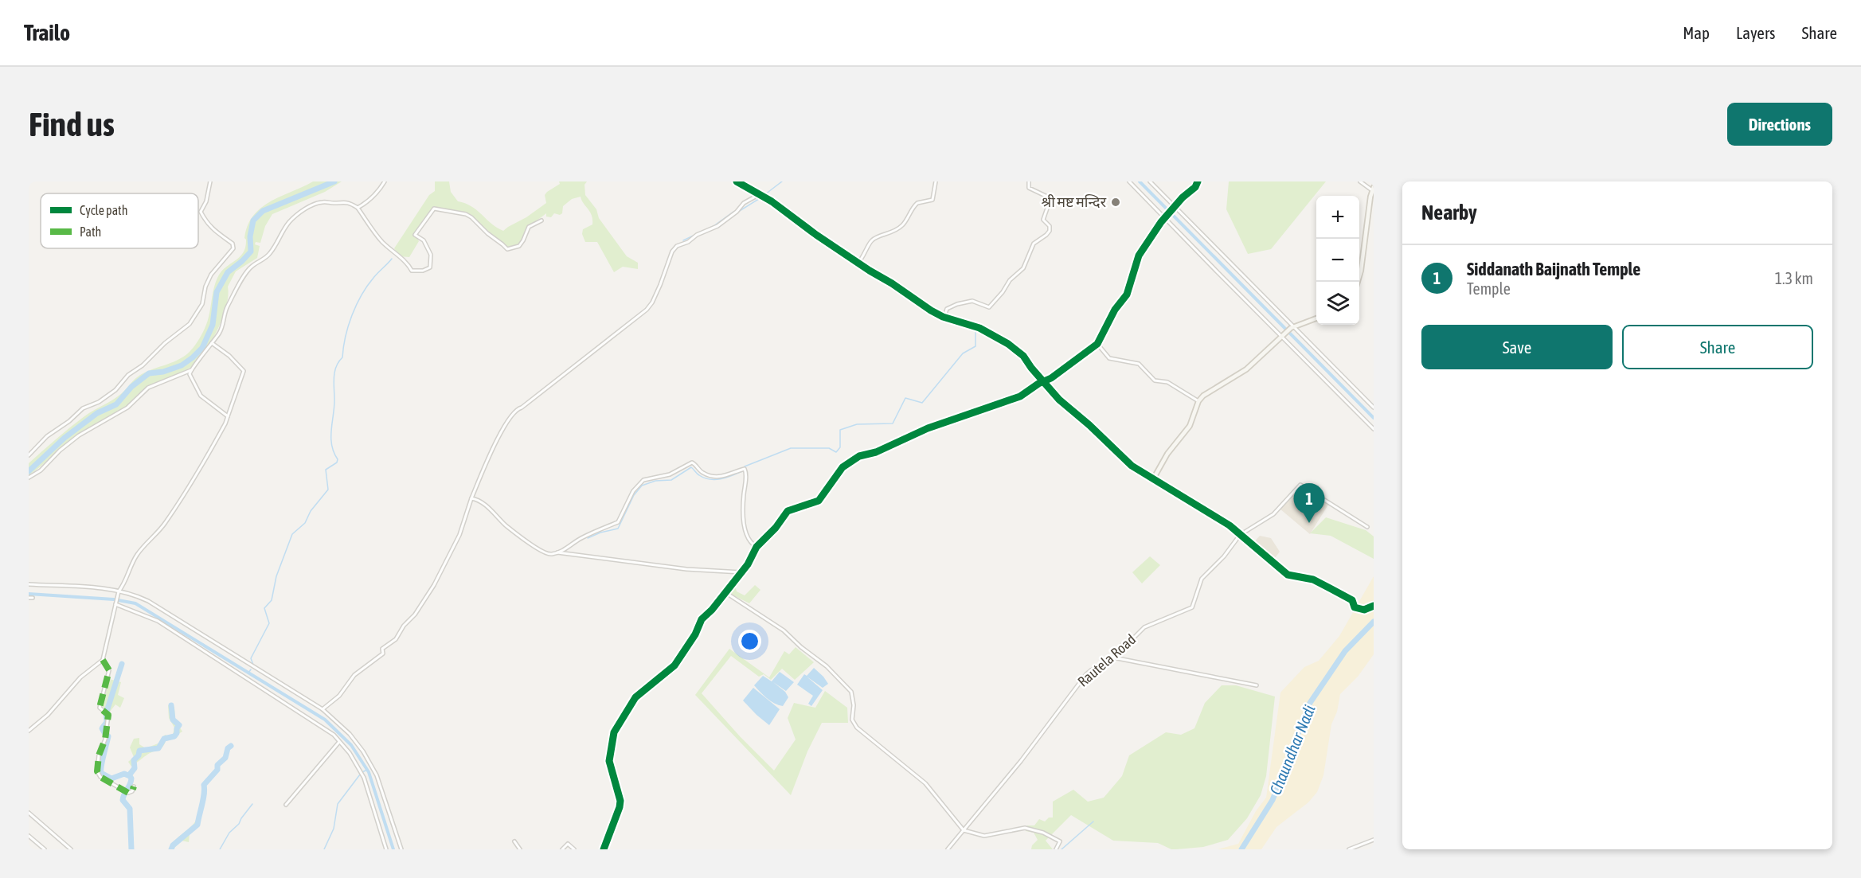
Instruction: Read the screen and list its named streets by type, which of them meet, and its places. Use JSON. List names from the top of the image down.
{
  "streets": {
    "street": ["Rautela Road"]
  },
  "water": ["Chaundhar Nadi"],
  "places": ["श्री मष्ट मन्दिर"],
  "legend": ["Cycle path", "Path"],
  "page": {
    "header": "Trailo",
    "nav": ["Map", "Layers", "Share"],
    "buttons": [
      "Directions",
      ["Save", "Share"]
    ],
    "title": "Find us",
    "heading": "Nearby",
    "map_buttons": ["+", "−"],
    "list": [
      {
        "mark": "1",
        "name": "Siddanath Baijnath Temple",
        "note": "Temple",
        "value": "1.3 km"
      }
    ],
    "pins": "1"
  }
}
